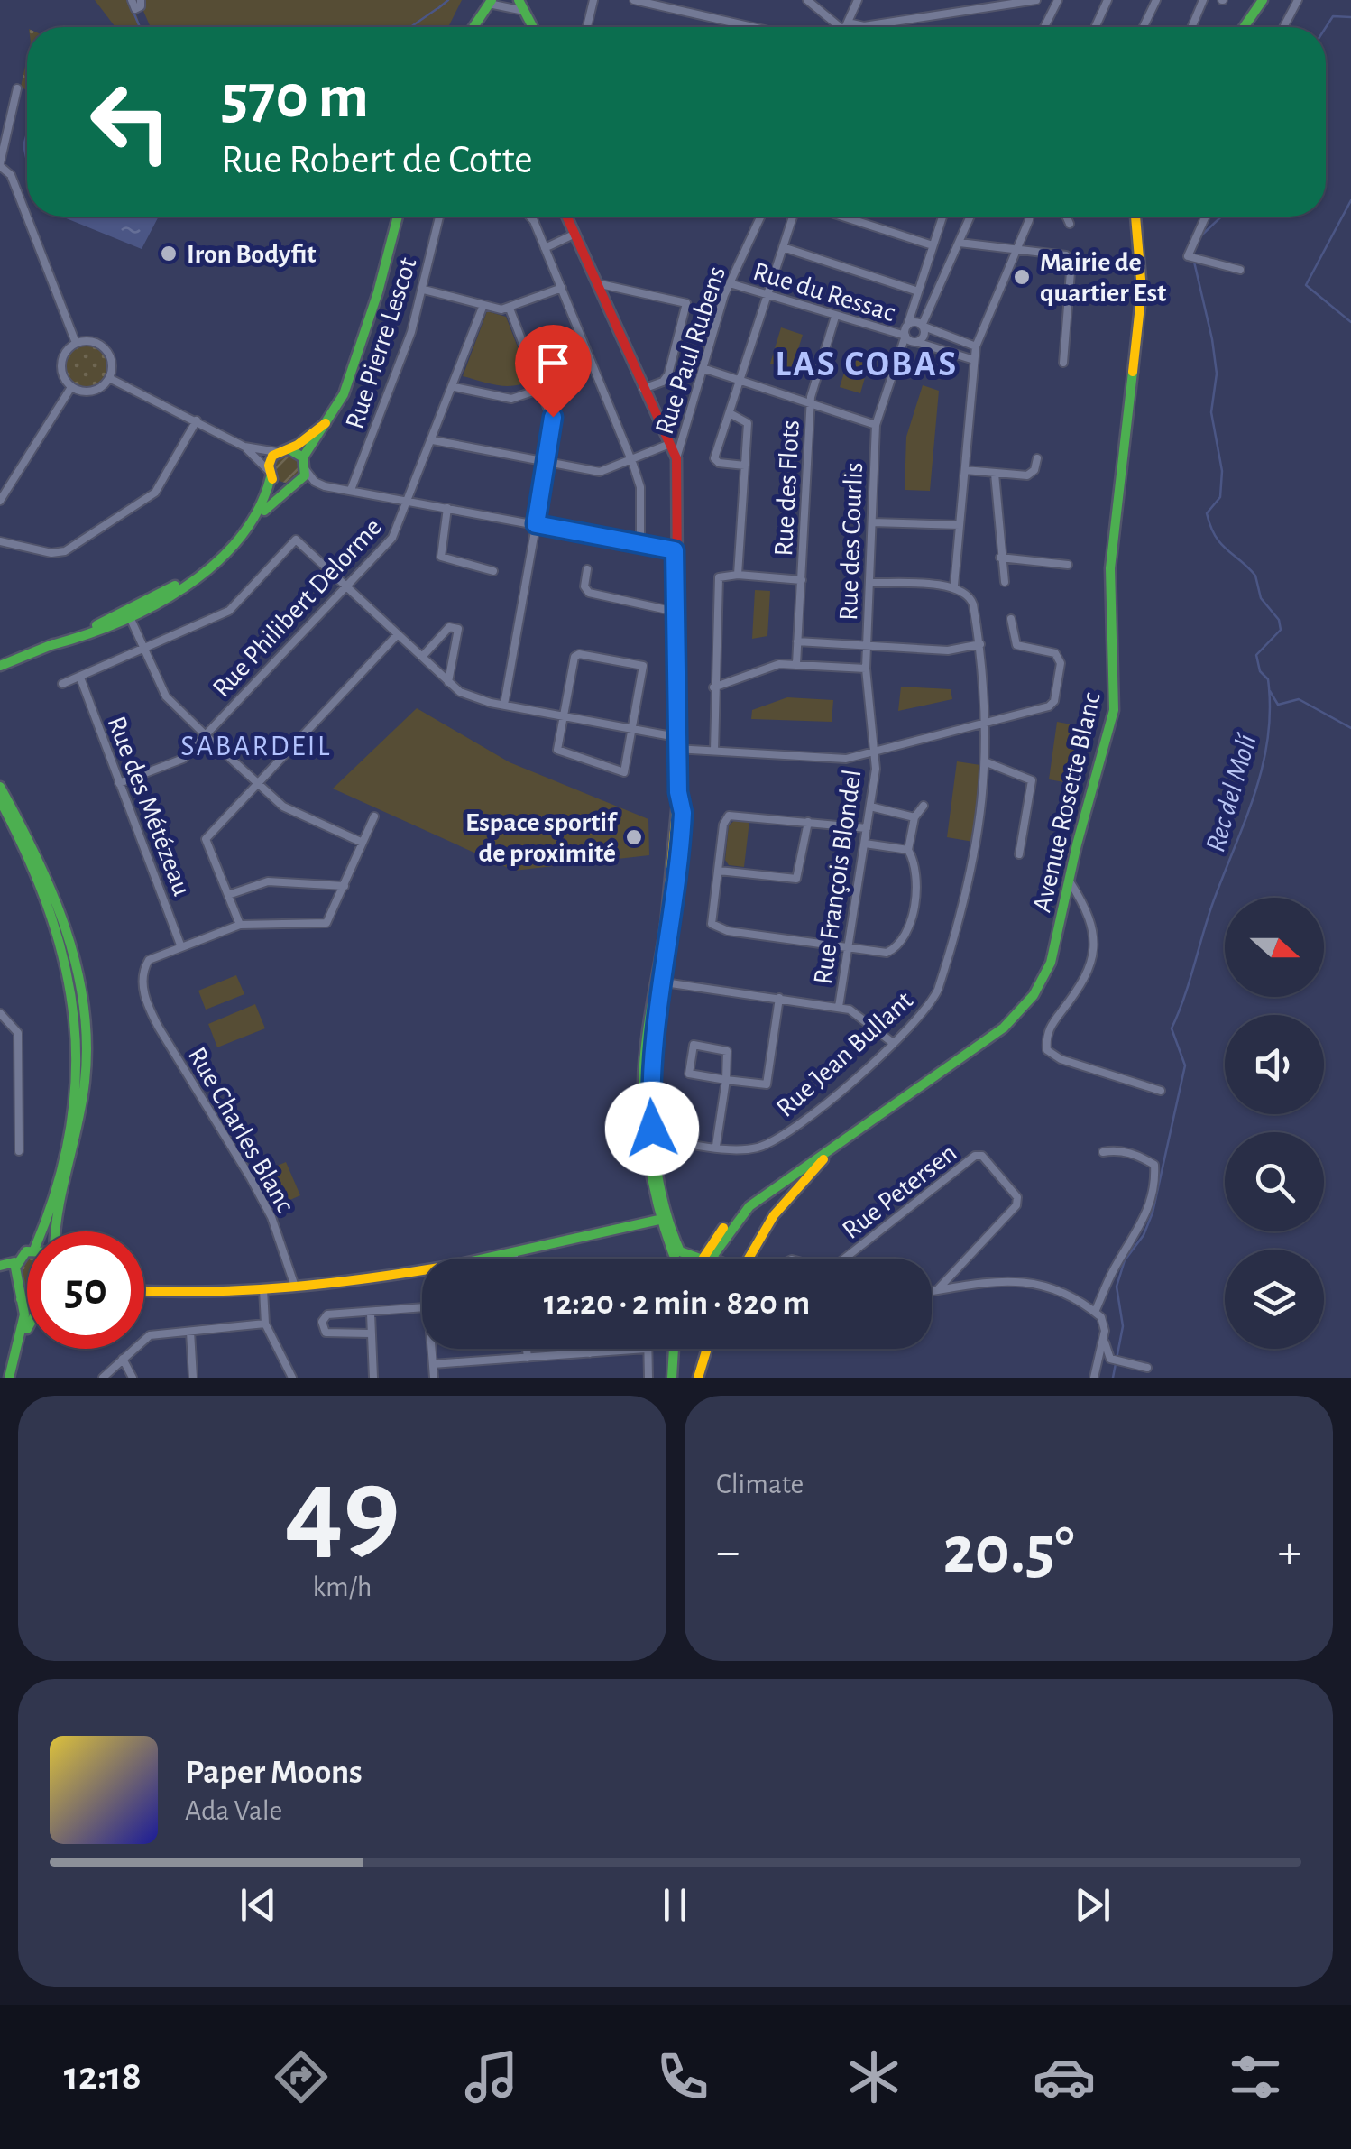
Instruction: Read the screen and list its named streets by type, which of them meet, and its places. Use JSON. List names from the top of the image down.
{
  "streets": {
    "main road": ["Avenue Rosette Blanc"],
    "street": [
      "Rue du Ressac",
      "Rue Pierre Lescot",
      "Rue Paul Rubens",
      "Rue des Flots",
      "Rue des Courlis",
      "Rue Philibert Delorme",
      "Rue des Métézeau",
      "Rue François Blondel",
      "Rue Jean Bullant",
      "Rue Charles Blanc",
      "Rue Petersen"
    ]
  },
  "crossings": [
    ["Rue du Ressac", "Rue Paul Rubens"],
    ["Rue du Ressac", "Rue des Flots"],
    ["Rue du Ressac", "Rue des Courlis"],
    ["Rue des Courlis", "Rue François Blondel"],
    ["Rue Philibert Delorme", "Rue des Métézeau"],
    ["Rue des Métézeau", "Rue Charles Blanc"]
  ],
  "districts": ["LAS COBAS", "SABARDEIL"],
  "water": ["Rec del Molí"],
  "places": ["Iron Bodyfit", "Mairie de quartier Est", "Espace sportif de proximité"],
  "north": "right",
  "page": {
    "turn": ["570 m", "Rue Robert de Cotte"],
    "limit": "50",
    "trip": "12:20 · 2 min · 820 m",
    "tile": [
      ["49", "km/h"],
      "Climate"
    ],
    "heat": ["−", "20.5°", "+"],
    "song": ["Paper Moons", "Ada Vale"],
    "tabs": "12:18"
  }
}
